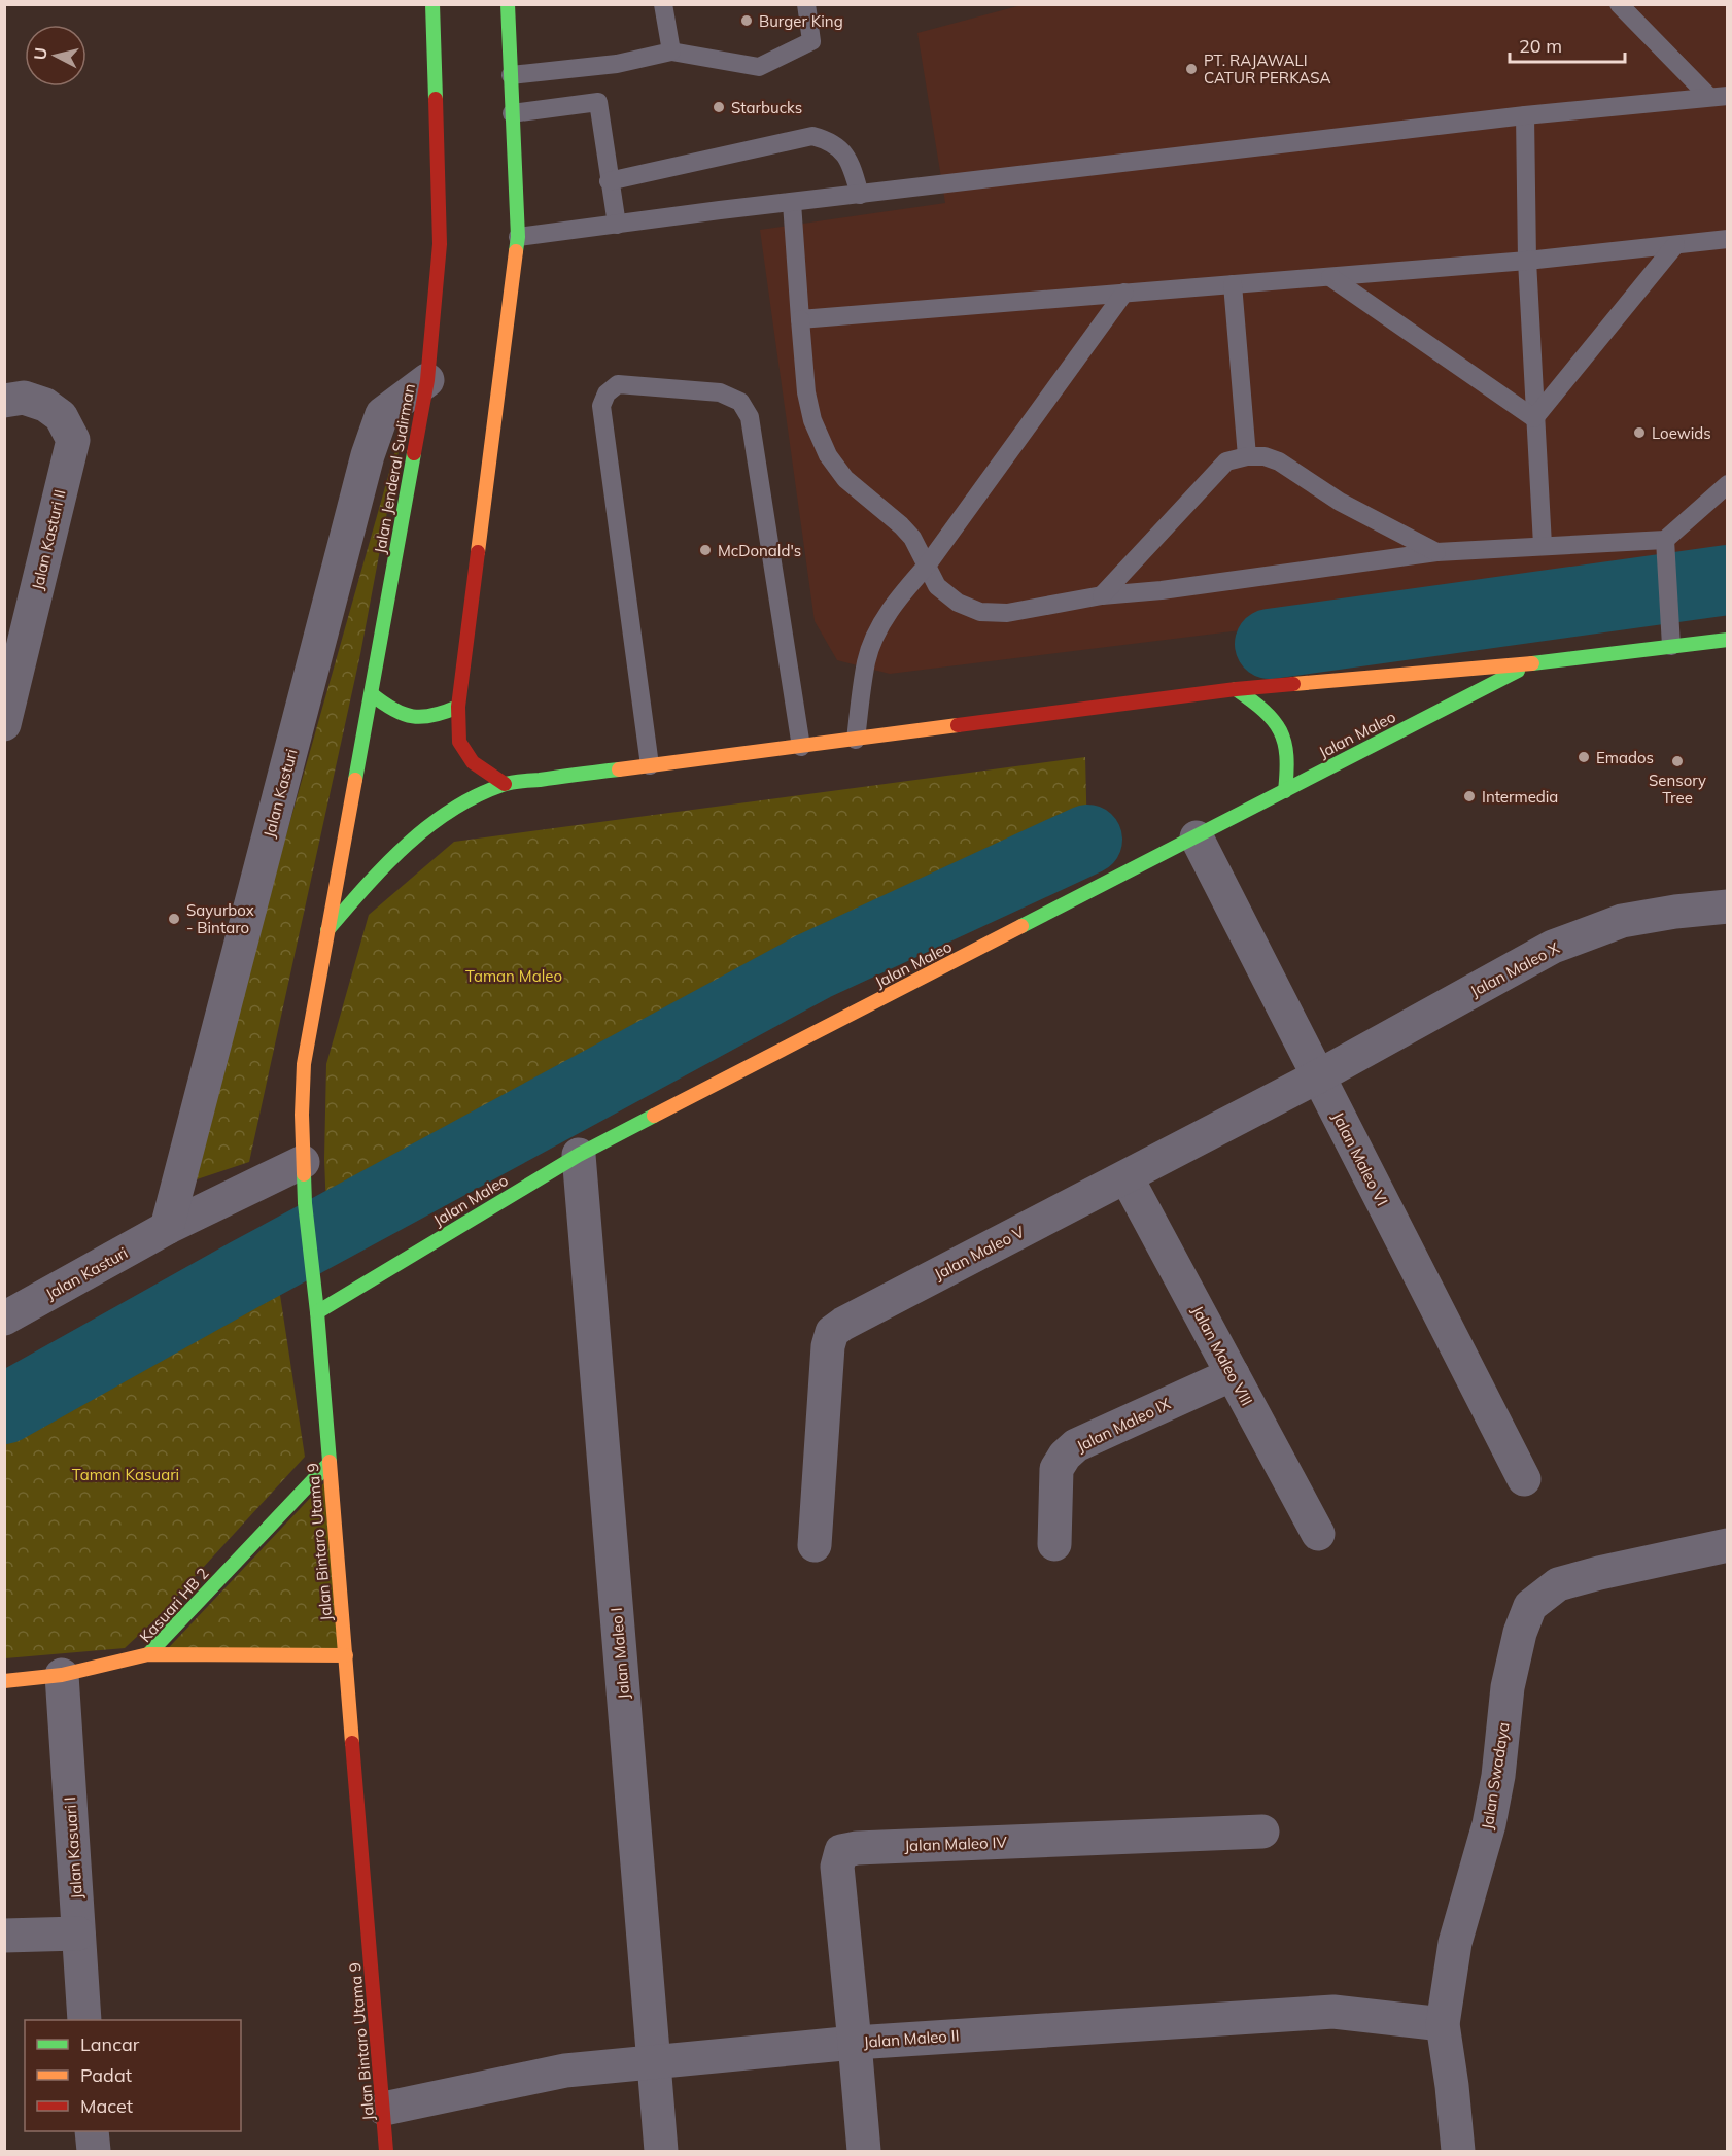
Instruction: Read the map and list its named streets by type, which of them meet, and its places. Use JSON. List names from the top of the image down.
{
  "streets": {
    "street": [
      "Jalan Jenderal Sudirman",
      "Jalan Kasturi II",
      "Jalan Maleo",
      "Jalan Kasturi",
      "Jalan Maleo X",
      "Jalan Maleo VI",
      "Jalan Maleo V",
      "Jalan Maleo VIII",
      "Jalan Maleo IX",
      "Jalan Bintaro Utama 9",
      "Kasuari HB 2",
      "Jalan Maleo I",
      "Jalan Swadaya",
      "Jalan Maleo IV",
      "Jalan Kasuari I",
      "Jalan Maleo II"
    ]
  },
  "crossings": [
    ["Jalan Jenderal Sudirman", "Jalan Maleo"],
    ["Jalan Jenderal Sudirman", "Jalan Kasturi"],
    ["Jalan Jenderal Sudirman", "Jalan Bintaro Utama 9"],
    ["Jalan Maleo", "Jalan Maleo VI"],
    ["Jalan Maleo", "Jalan Bintaro Utama 9"],
    ["Jalan Maleo", "Jalan Maleo I"],
    ["Jalan Kasturi", "Jalan Bintaro Utama 9"],
    ["Jalan Maleo X", "Jalan Maleo VI"],
    ["Jalan Maleo X", "Jalan Maleo V"],
    ["Jalan Maleo VI", "Jalan Maleo V"],
    ["Jalan Maleo V", "Jalan Maleo VIII"],
    ["Jalan Maleo VIII", "Jalan Maleo IX"],
    ["Jalan Bintaro Utama 9", "Kasuari HB 2"],
    ["Jalan Bintaro Utama 9", "Jalan Maleo II"],
    ["Jalan Maleo I", "Jalan Maleo II"],
    ["Jalan Swadaya", "Jalan Maleo II"],
    ["Jalan Maleo IV", "Jalan Maleo II"]
  ],
  "parks": ["Taman Maleo", "Taman Kasuari"],
  "places": [
    "Burger King",
    "PT. RAJAWALI CATUR PERKASA",
    "Starbucks",
    "Loewids",
    "McDonald's",
    "Emados",
    "Sensory Tree",
    "Intermedia",
    "Sayurbox - Bintaro"
  ],
  "legend": ["Lancar", "Padat", "Macet"],
  "scale_bar": "20 m",
  "north": "left"
}
